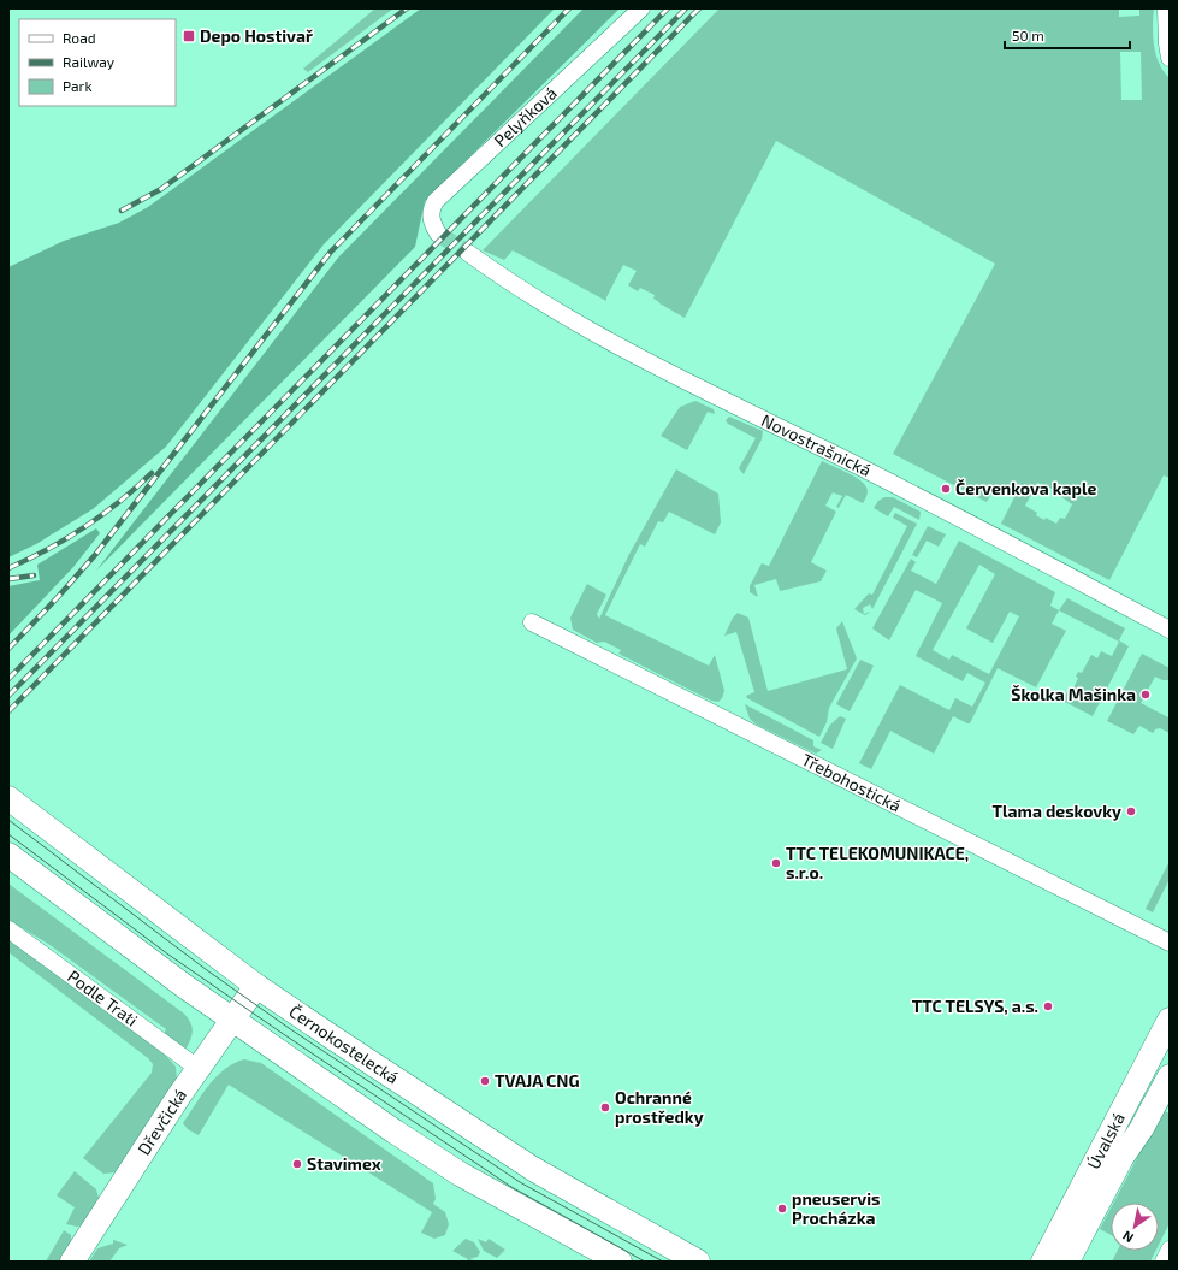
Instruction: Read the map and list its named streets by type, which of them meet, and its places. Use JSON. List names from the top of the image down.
{
  "streets": {
    "main road": ["Černokostelecká", "Dřevčická", "Úvalská"],
    "street": [
      "Pelyňková",
      "Novostrašnická",
      "Třebohostická",
      "Podle Trati"
    ]
  },
  "crossings": [
    ["Podle Trati", "Dřevčická"],
    ["Černokostelecká", "Dřevčická"]
  ],
  "places": {
    "transit": ["Depo Hostivař"],
    "other": [
      "Červenkova kaple",
      "Školka Mašinka",
      "Tlama deskovky",
      "TTC TELEKOMUNIKACE, s.r.o.",
      "TTC TELSYS, a.s.",
      "TVAJA CNG",
      "Ochranné prostředky",
      "Stavimex",
      "pneuservis Procházka"
    ]
  },
  "legend": ["Road", "Railway", "Park"],
  "scale_bar": "50 m",
  "north": "bottom left"
}
